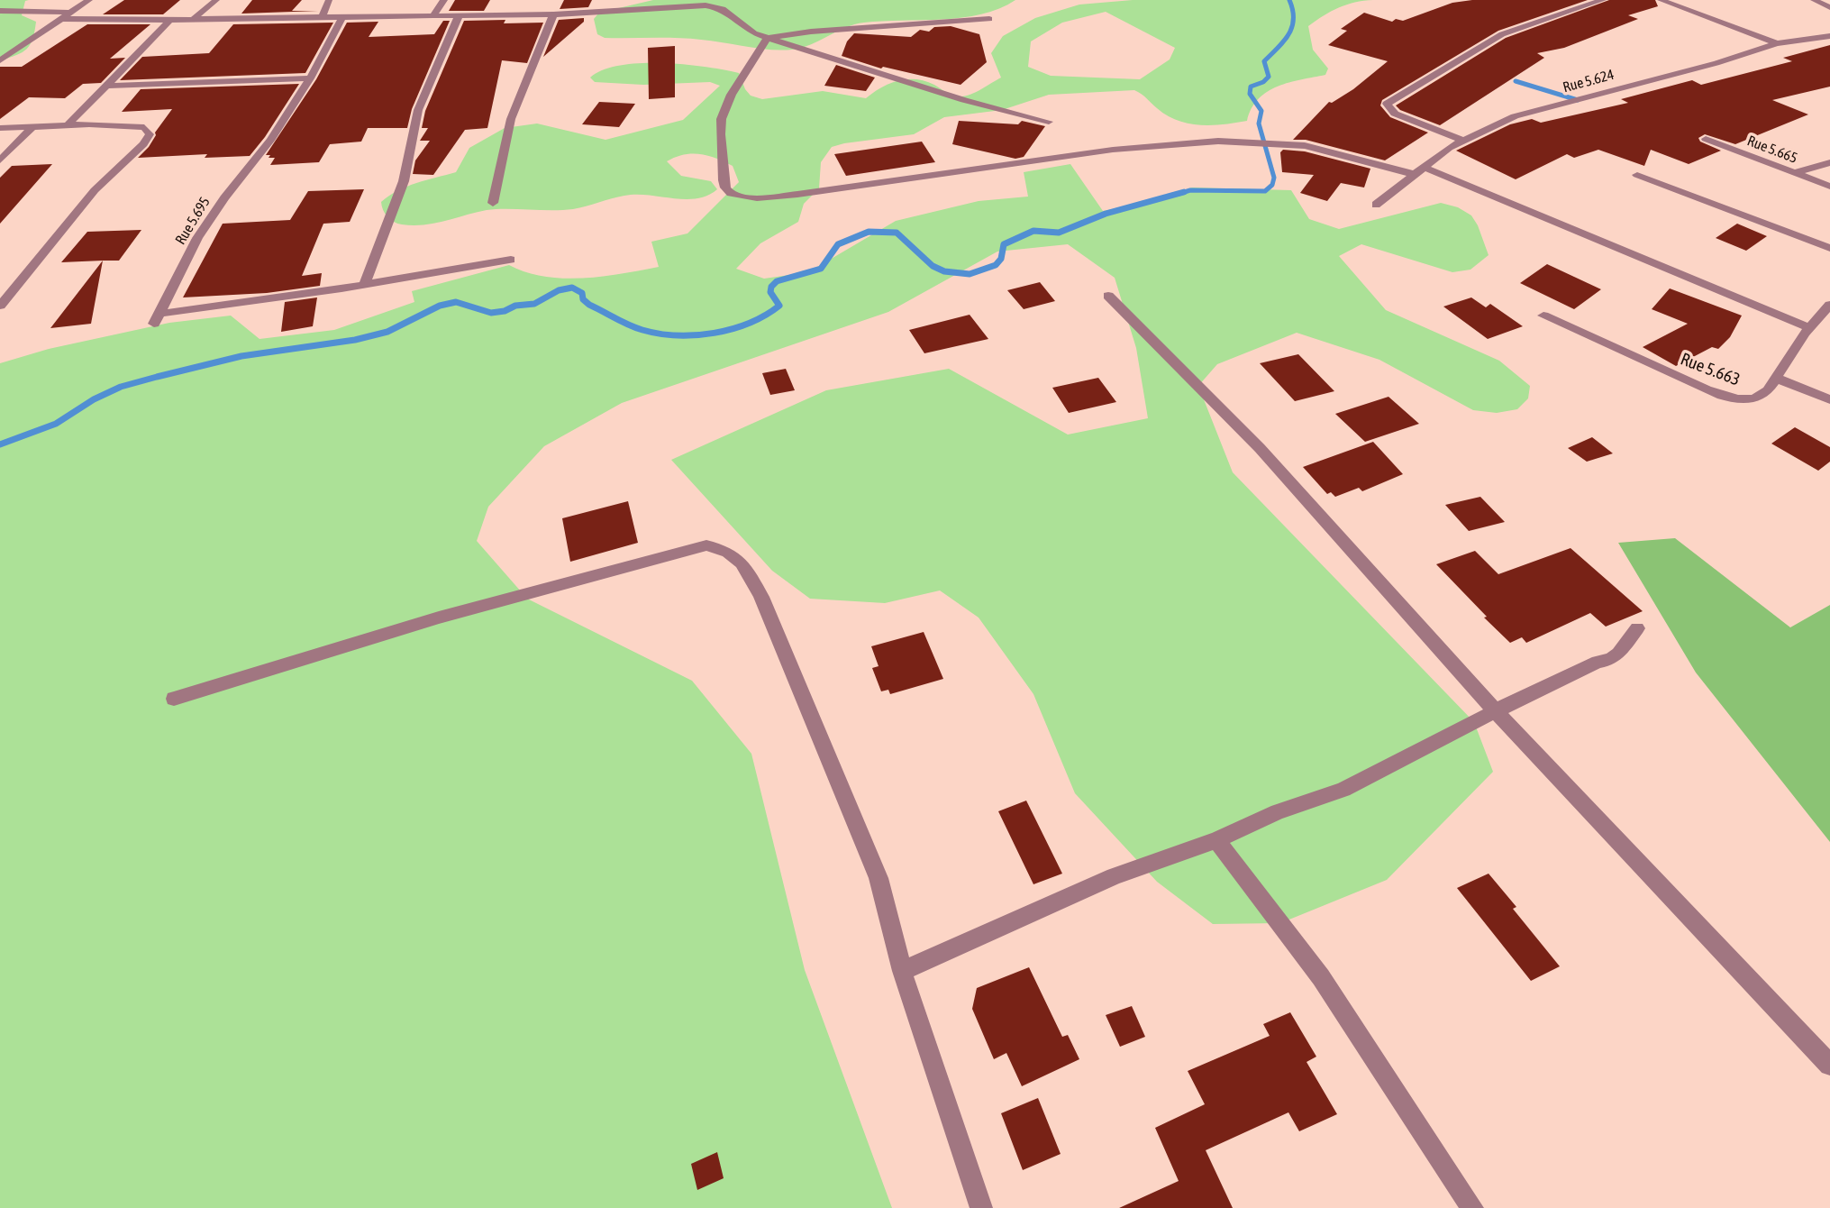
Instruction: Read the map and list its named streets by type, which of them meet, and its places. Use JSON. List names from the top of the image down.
{
  "streets": {
    "street": [
      "Rue 5.624",
      "Rue 5.665",
      "Rue 5.695",
      "Rue 5.663"
    ]
  }
}
